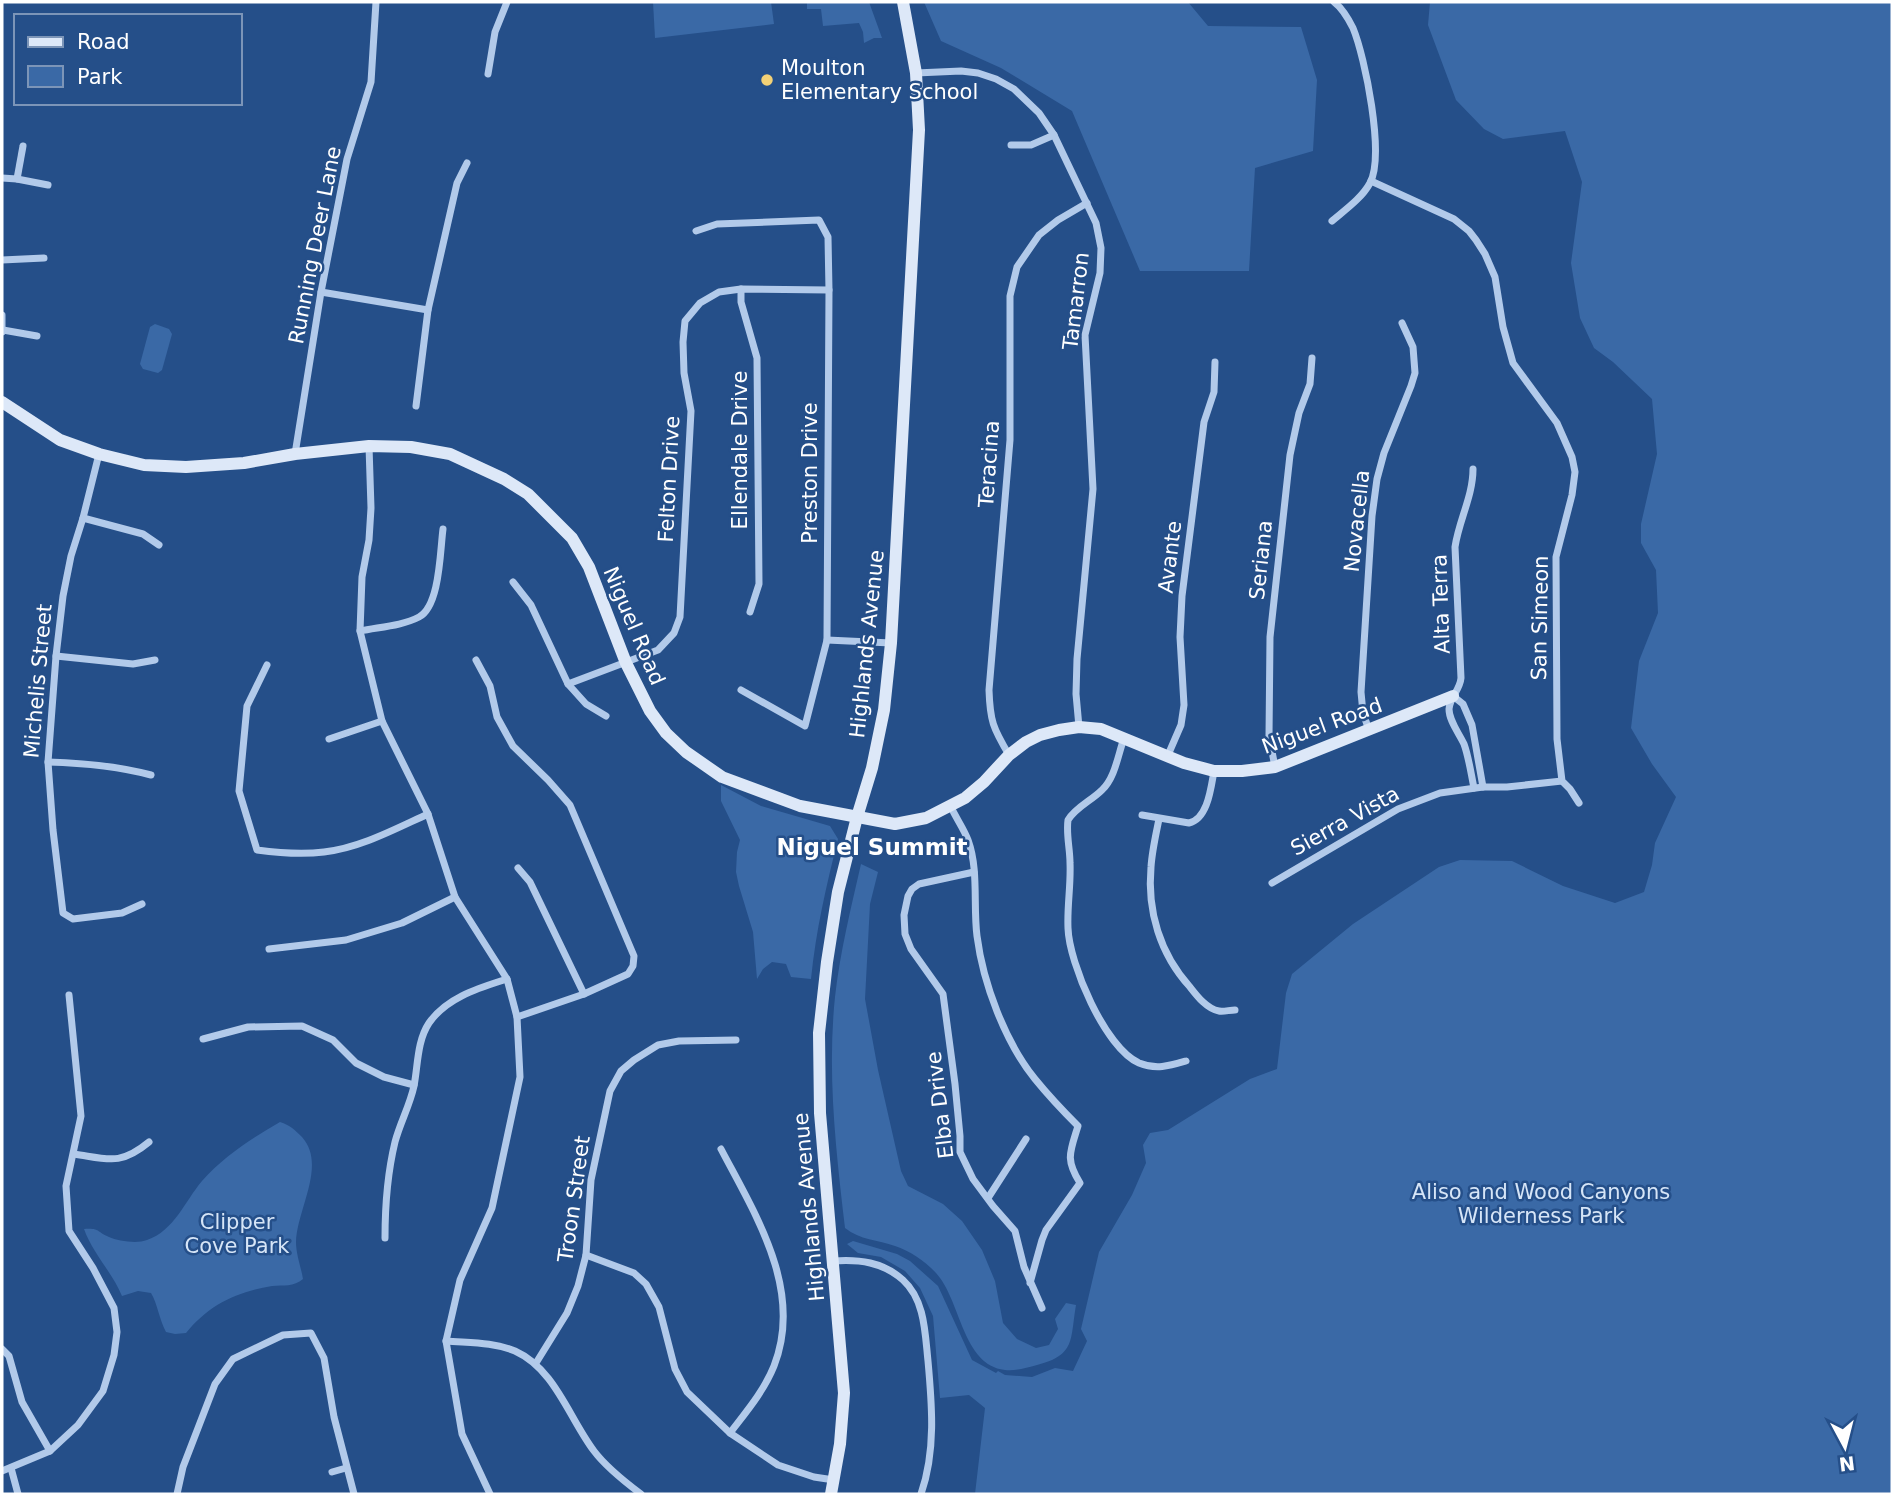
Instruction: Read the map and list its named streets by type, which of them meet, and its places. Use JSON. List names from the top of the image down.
{
  "streets": {
    "main road": ["Niguel Road", "Highlands Avenue"],
    "street": [
      "Running Deer Lane",
      "Tamarron",
      "Ellendale Drive",
      "Teracina",
      "Preston Drive",
      "Felton Drive",
      "Novacella",
      "Avante",
      "Seriana",
      "Alta Terra",
      "San Simeon",
      "Michelis Street",
      "Sierra Vista",
      "Elba Drive",
      "Troon Street"
    ]
  },
  "crossings": [
    ["Running Deer Lane", "Niguel Road"],
    ["Tamarron", "Teracina"],
    ["Tamarron", "Niguel Road"],
    ["Tamarron", "Highlands Avenue"],
    ["Ellendale Drive", "Felton Drive"],
    ["Teracina", "Niguel Road"],
    ["Preston Drive", "Felton Drive"],
    ["Felton Drive", "Niguel Road"],
    ["Novacella", "Niguel Road"],
    ["Avante", "Niguel Road"],
    ["Seriana", "Niguel Road"],
    ["Alta Terra", "Niguel Road"],
    ["Alta Terra", "Sierra Vista"],
    ["San Simeon", "Sierra Vista"],
    ["Niguel Road", "Highlands Avenue"],
    ["Niguel Road", "Michelis Street"]
  ],
  "districts": ["Niguel Summit"],
  "parks": ["Aliso and Wood Canyons Wilderness Park", "Clipper Cove Park"],
  "places": ["Moulton Elementary School"],
  "legend": ["Road", "Park"],
  "north": "bottom"
}
